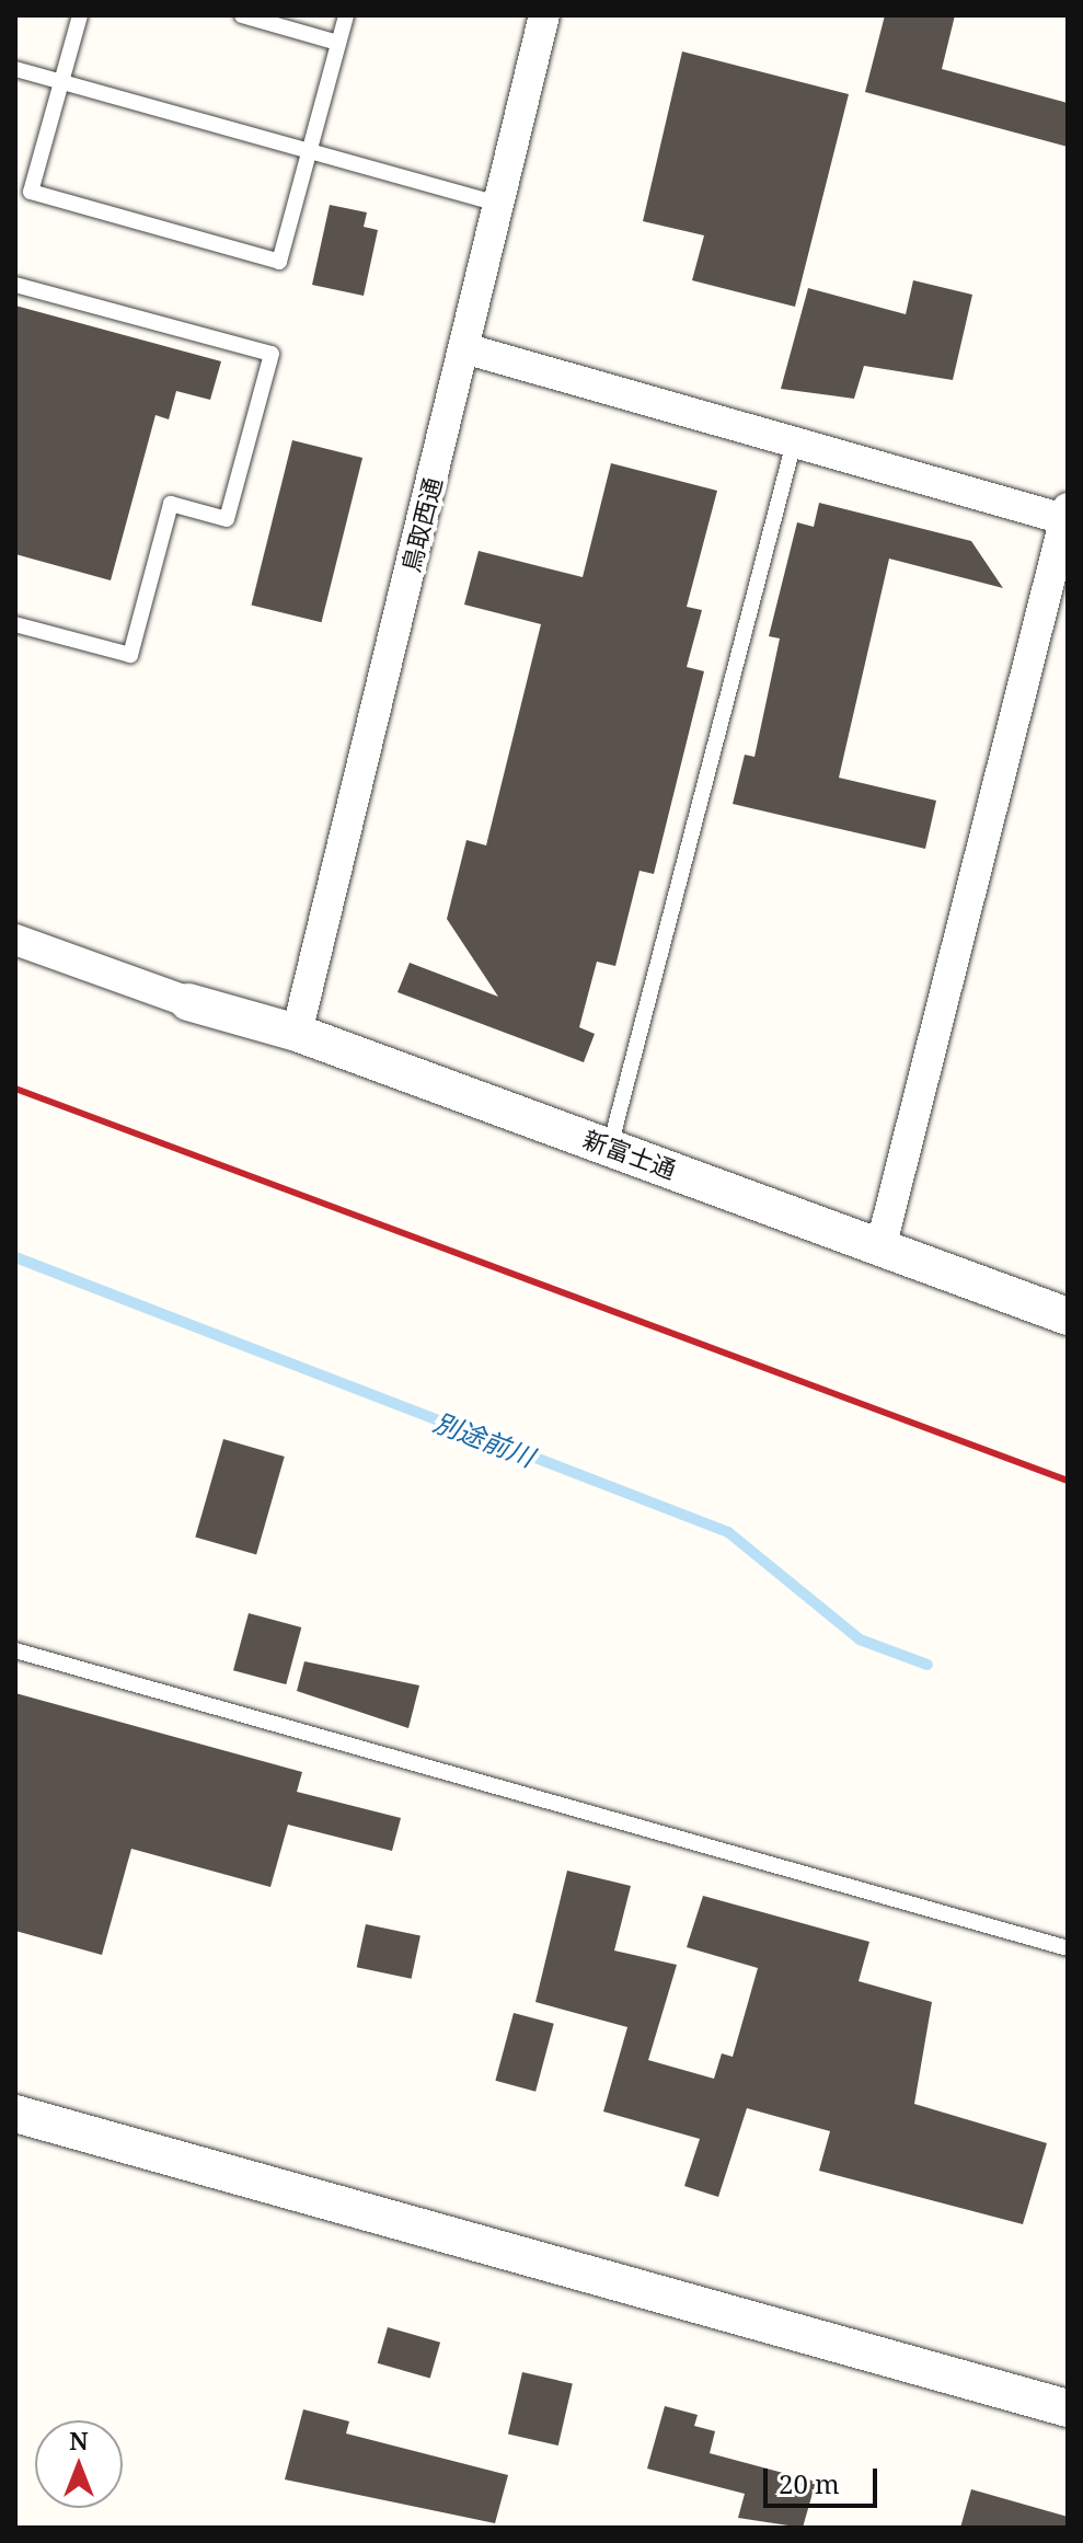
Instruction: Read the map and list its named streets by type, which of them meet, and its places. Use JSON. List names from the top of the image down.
{
  "streets": {
    "street": ["鳥取西通", "新富士通"]
  },
  "crossings": [
    ["鳥取西通", "新富士通"]
  ],
  "water": ["別途前川"],
  "scale_bar": "20 m",
  "north": "top"
}
